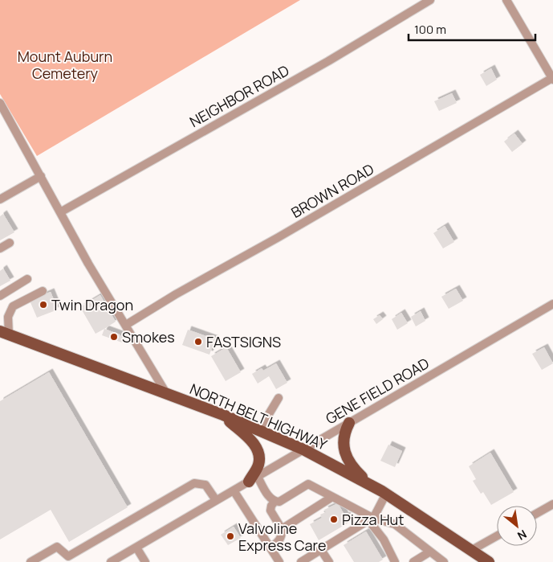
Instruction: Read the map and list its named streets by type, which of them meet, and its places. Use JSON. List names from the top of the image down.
{
  "streets": {
    "main road": ["NORTH BELT HIGHWAY"],
    "street": ["NEIGHBOR ROAD", "BROWN ROAD", "GENE FIELD ROAD"]
  },
  "crossings": [
    ["GENE FIELD ROAD", "NORTH BELT HIGHWAY"]
  ],
  "parks": ["Mount Auburn Cemetery"],
  "places": [
    "Twin Dragon",
    "Smokes",
    "FASTSIGNS",
    "Pizza Hut",
    "Valvoline Express Care"
  ],
  "scale_bar": "100 m",
  "north": "bottom right"
}
